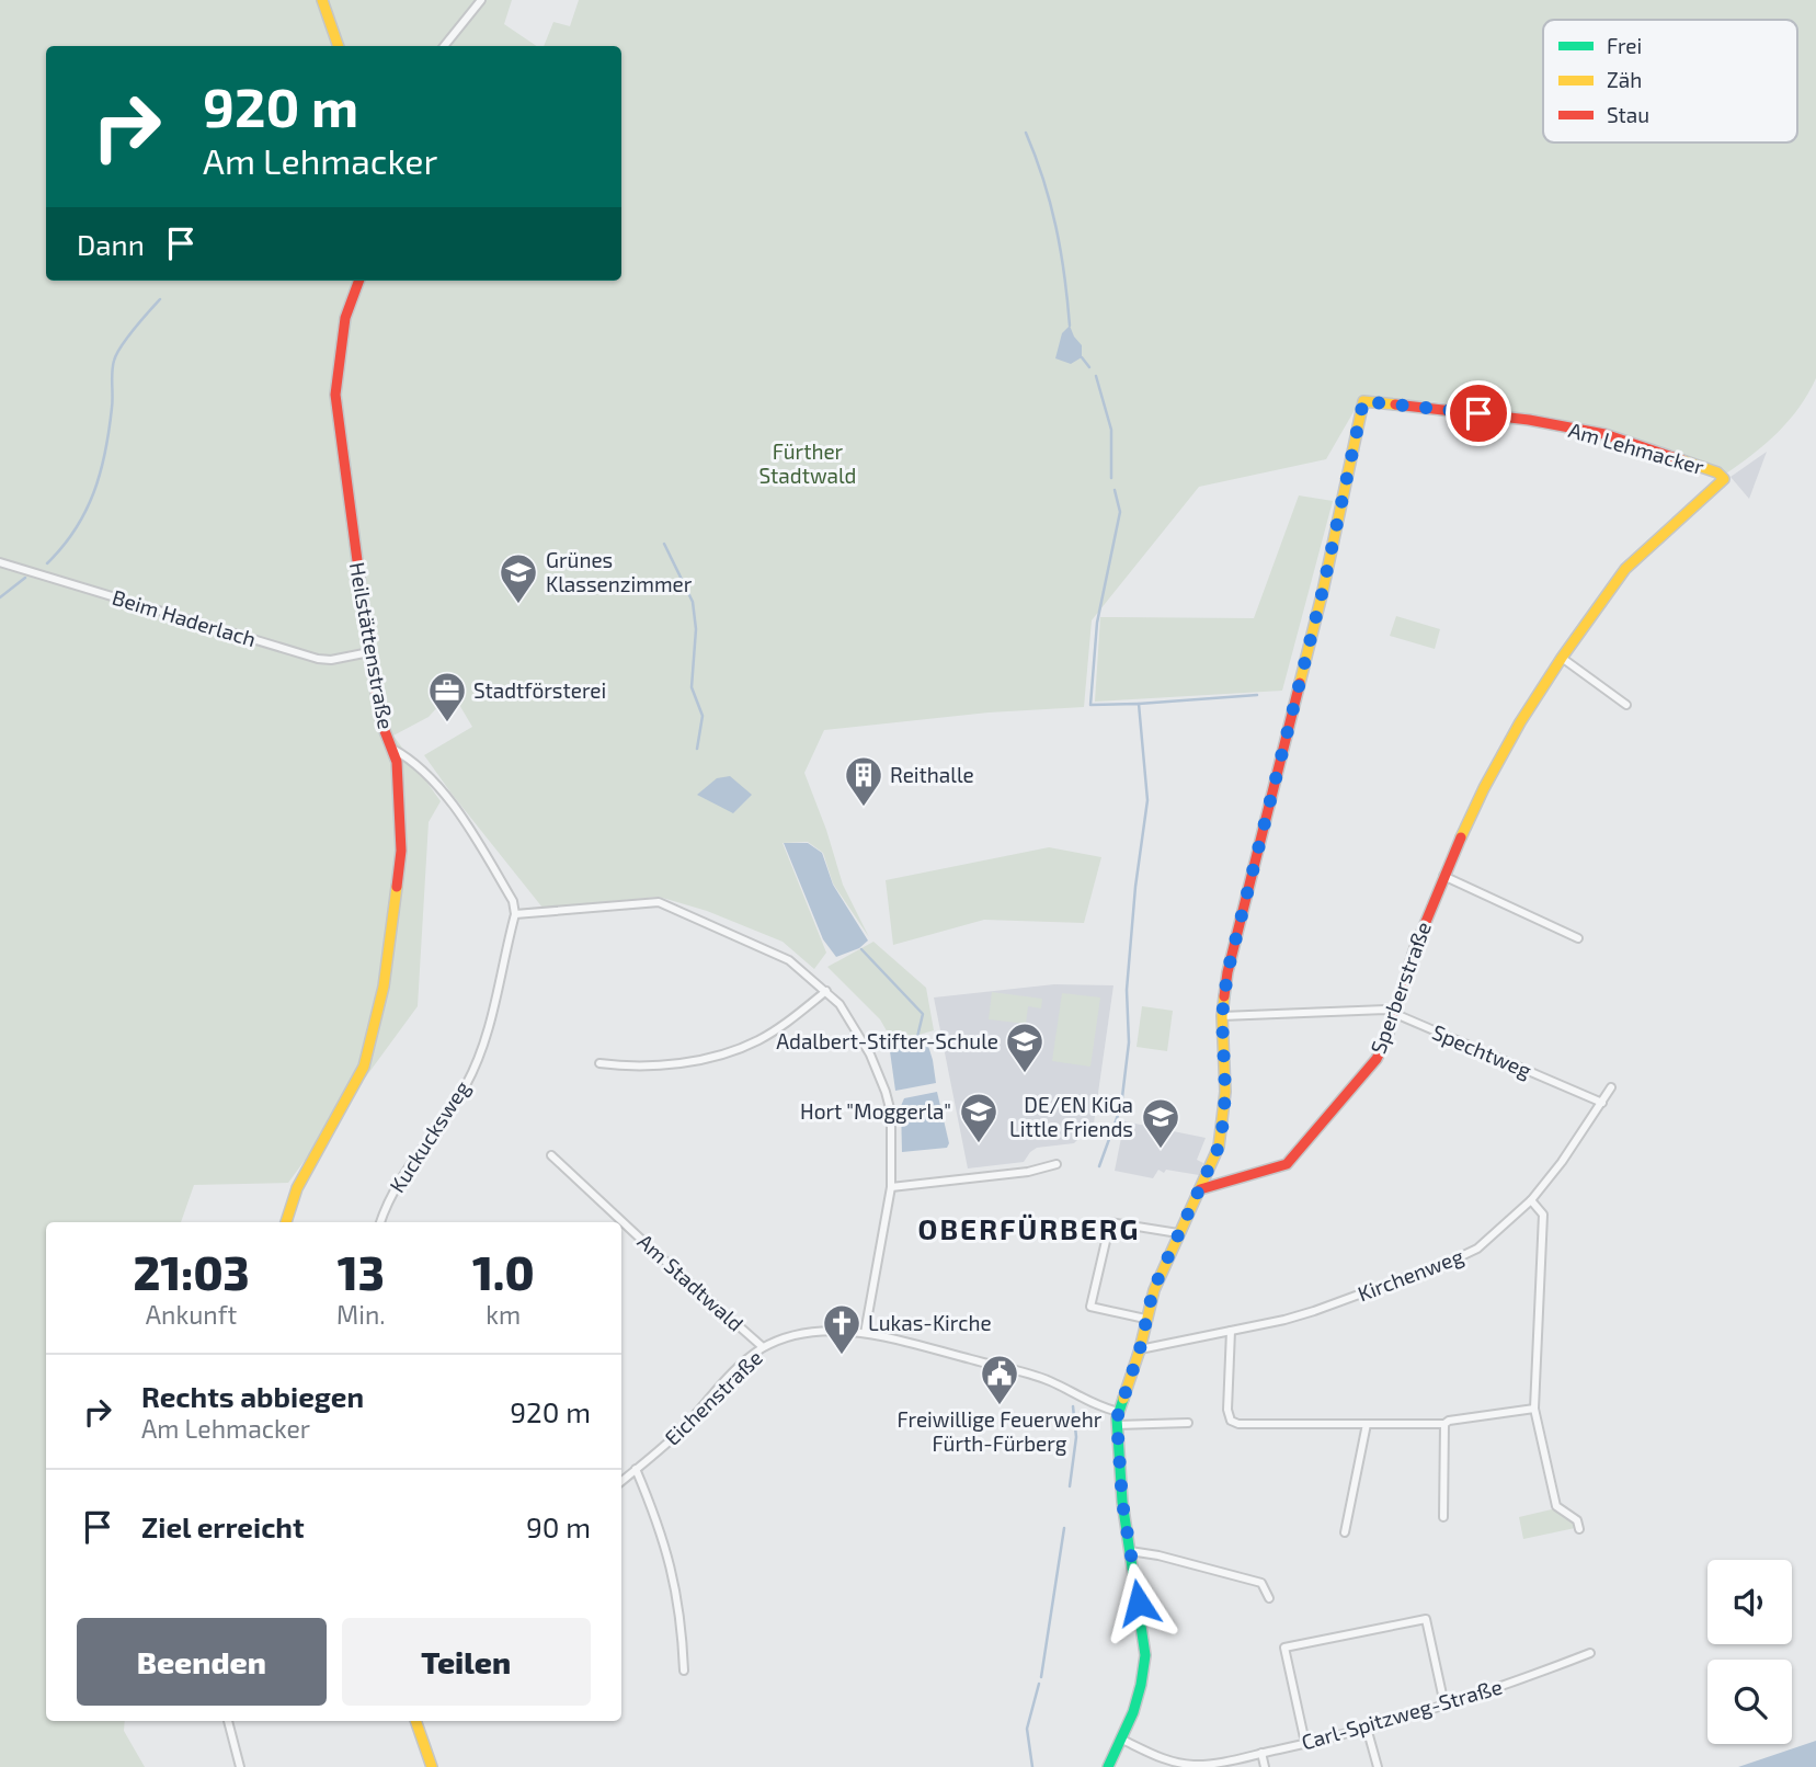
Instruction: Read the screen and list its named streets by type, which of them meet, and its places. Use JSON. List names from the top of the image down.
{
  "streets": {
    "street": [
      "Am Lehmacker",
      "Beim Haderlach",
      "Heilstättenstraße",
      "Sperberstraße",
      "Spechtweg",
      "Kuckucksweg",
      "Kirchenweg",
      "Am Stadtwald",
      "Eichenstraße",
      "Carl-Spitzweg-Straße"
    ]
  },
  "crossings": [
    ["Am Lehmacker", "Sperberstraße"],
    ["Am Lehmacker", "Spechtweg"],
    ["Beim Haderlach", "Heilstättenstraße"],
    ["Sperberstraße", "Spechtweg"],
    ["Spechtweg", "Kirchenweg"],
    ["Am Stadtwald", "Eichenstraße"]
  ],
  "districts": ["OBERFÜRBERG"],
  "parks": ["Fürther Stadtwald"],
  "places": {
    "school or university": [
      "Grünes Klassenzimmer",
      "Adalbert-Stifter-Schule",
      "Hort \"Moggerla\"",
      "DE/EN KiGa Little Friends"
    ],
    "office": ["Stadtförsterei"],
    "building": ["Reithalle"],
    "church": ["Lukas-Kirche"],
    "public building": ["Freiwillige Feuerwehr Fürth-Fürberg"]
  },
  "legend": ["Frei", "Zäh", "Stau"],
  "page": {
    "turn": ["920 m", "Am Lehmacker"],
    "then": "Dann",
    "eta": [
      "21:03",
      "Ankunft",
      "13",
      "Min.",
      "1.0",
      "km"
    ],
    "list": [
      {
        "name": "Rechts abbiegen",
        "note": "Am Lehmacker",
        "value": "920 m"
      },
      {
        "name": "Ziel erreicht",
        "value": "90 m"
      }
    ],
    "buttons": ["Beenden", "Teilen"]
  }
}
